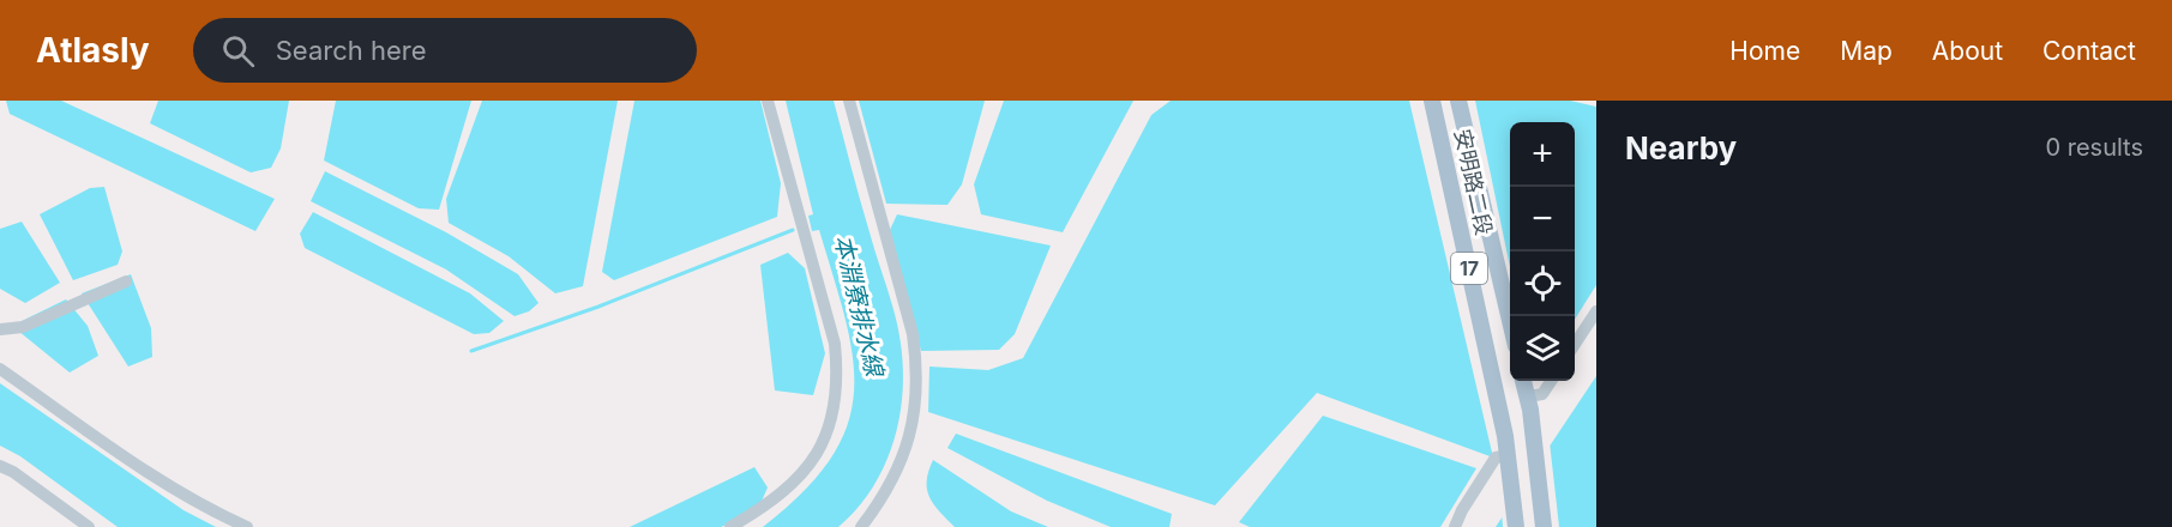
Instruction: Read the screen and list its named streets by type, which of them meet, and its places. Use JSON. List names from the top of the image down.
{
  "streets": {
    "main road": ["安明路二段", "17"]
  },
  "water": ["本淵寮排水線"],
  "page": {
    "header": "Atlasly",
    "search": "Search here",
    "nav": [
      "Home",
      "Map",
      "About",
      "Contact"
    ],
    "heading": ["Nearby", "0 results"],
    "map_buttons": ["+", "−"]
  }
}
